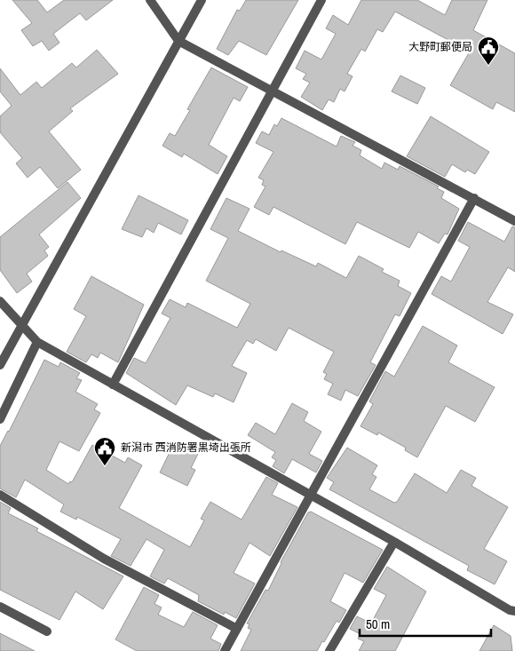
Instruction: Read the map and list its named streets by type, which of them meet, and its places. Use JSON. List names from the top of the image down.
{
  "places": {
    "public building": ["大野町郵便局", "新潟市 西消防署黒埼出張所"]
  },
  "scale_bar": "50 m"
}
